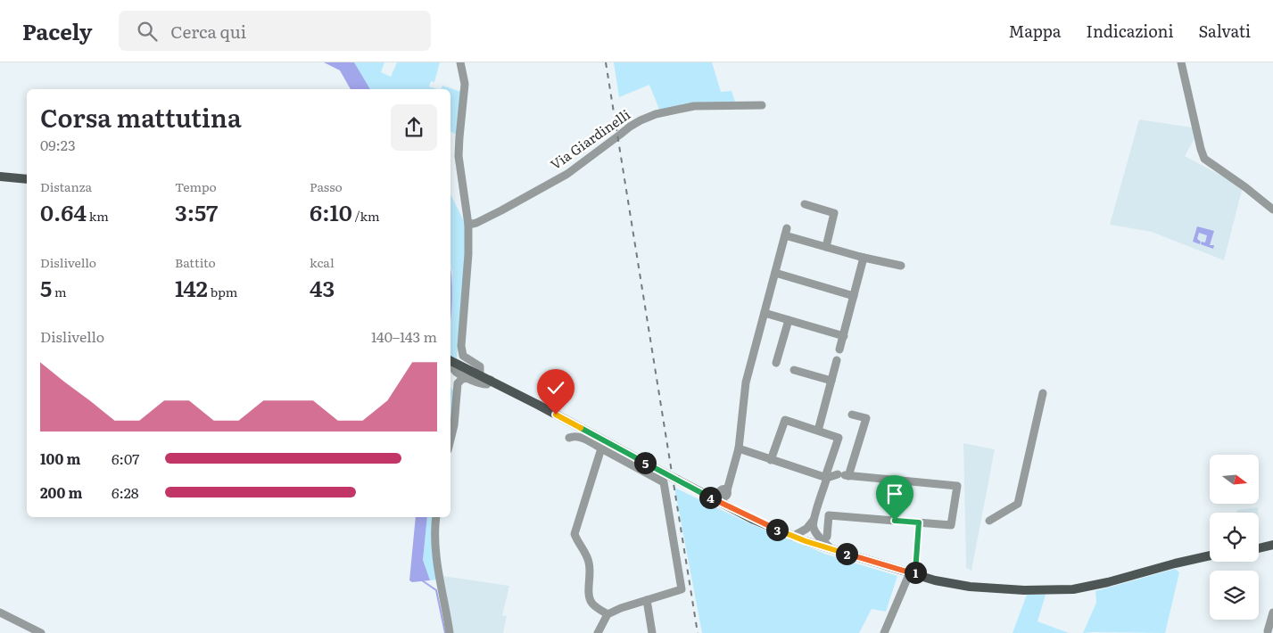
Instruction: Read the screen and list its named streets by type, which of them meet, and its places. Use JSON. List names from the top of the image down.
{
  "streets": {
    "street": ["Via Giardinelli"]
  },
  "north": "right",
  "page": {
    "header": "Pacely",
    "search": "Cerca qui",
    "nav": ["Mappa", "Indicazioni", "Salvati"],
    "heading": ["Corsa mattutina", "09:23"],
    "stats": [
      ["Distanza", "0.64 km"],
      ["Tempo", "3:57"],
      ["Passo", "6:10 /km"],
      ["Dislivello", "5 m"],
      ["Battito", "142 bpm"],
      ["kcal", "43"]
    ],
    "chart": ["Dislivello", "140–143 m"],
    "list": [
      {
        "name": "100 m",
        "note": "6:07"
      },
      {
        "name": "200 m",
        "note": "6:28"
      }
    ],
    "pins": [
      "5",
      "4",
      "3",
      "2",
      "1"
    ]
  }
}
